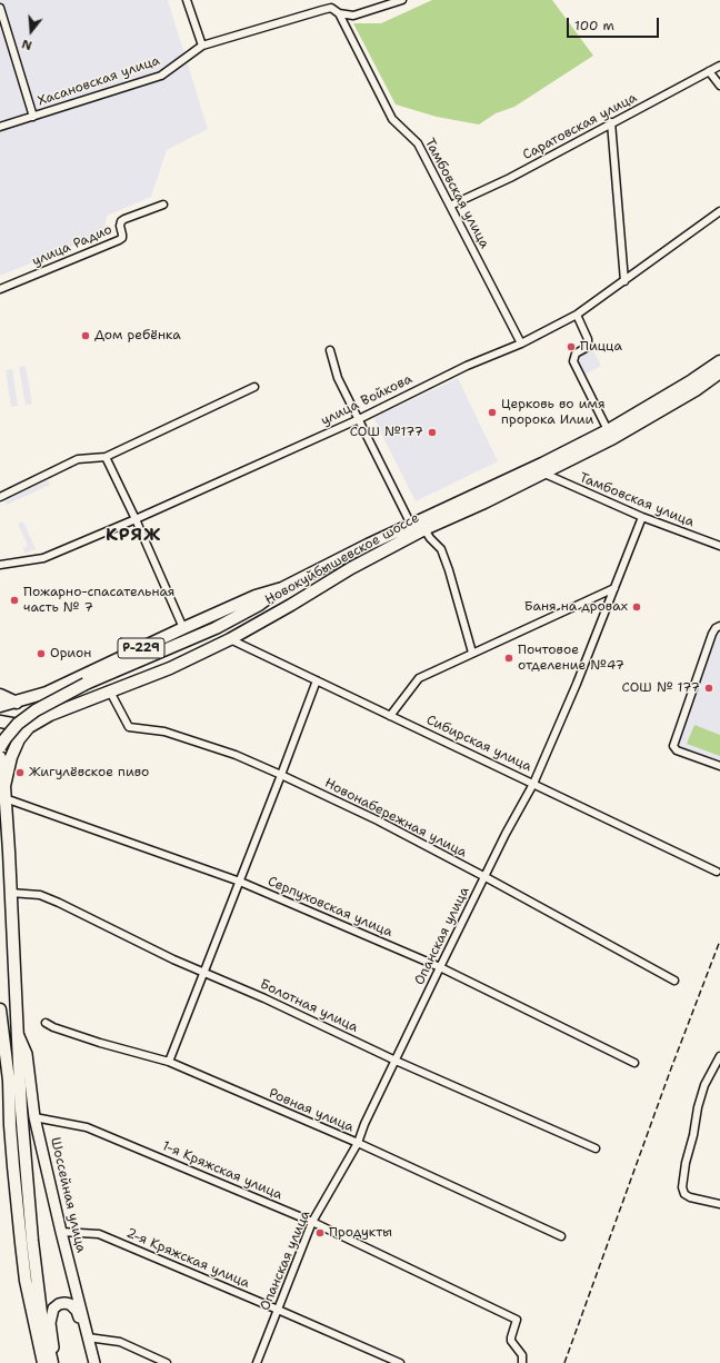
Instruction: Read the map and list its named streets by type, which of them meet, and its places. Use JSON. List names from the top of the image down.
{
  "streets": {
    "main road": ["Новокуйбышевское шоссе", "Р-229", "Шоссейная улица"],
    "street": [
      "Хасановская улица",
      "Саратовская улица",
      "Тамбовская улица",
      "улица Радио",
      "улица Войкова",
      "Сибирская улица",
      "Новонабережная улица",
      "Серпуховская улица",
      "Опанская улица",
      "Болотная улица",
      "Ровная улица",
      "1-я Кряжская улица",
      "2-я Кряжская улица"
    ]
  },
  "crossings": [
    ["Хасановская улица", "Тамбовская улица"],
    ["Саратовская улица", "Тамбовская улица"],
    ["Тамбовская улица", "улица Войкова"],
    ["Тамбовская улица", "Новокуйбышевское шоссе"],
    ["Тамбовская улица", "Опанская улица"],
    ["Новокуйбышевское шоссе", "Сибирская улица"],
    ["Новокуйбышевское шоссе", "Новонабережная улица"],
    ["Новокуйбышевское шоссе", "Серпуховская улица"],
    ["Новокуйбышевское шоссе", "Шоссейная улица"],
    ["Сибирская улица", "Опанская улица"],
    ["Новонабережная улица", "Опанская улица"],
    ["Серпуховская улица", "Опанская улица"],
    ["Серпуховская улица", "Шоссейная улица"],
    ["Опанская улица", "Болотная улица"],
    ["Опанская улица", "Ровная улица"],
    ["Опанская улица", "1-я Кряжская улица"],
    ["Опанская улица", "2-я Кряжская улица"],
    ["Болотная улица", "Шоссейная улица"],
    ["1-я Кряжская улица", "Шоссейная улица"],
    ["Шоссейная улица", "2-я Кряжская улица"]
  ],
  "districts": ["КРЯЖ"],
  "places": [
    "Дом ребёнка",
    "Пицца",
    "Церковь во имя пророка Илии",
    "СОШ №177",
    "Пожарно-спасательная часть № 7",
    "Баня на дровах",
    "Орион",
    "Почтовое отделение №47",
    "СОШ № 177",
    "Жигулёвское пиво",
    "Продукты"
  ],
  "scale_bar": "100 m",
  "north": "bottom"
}
